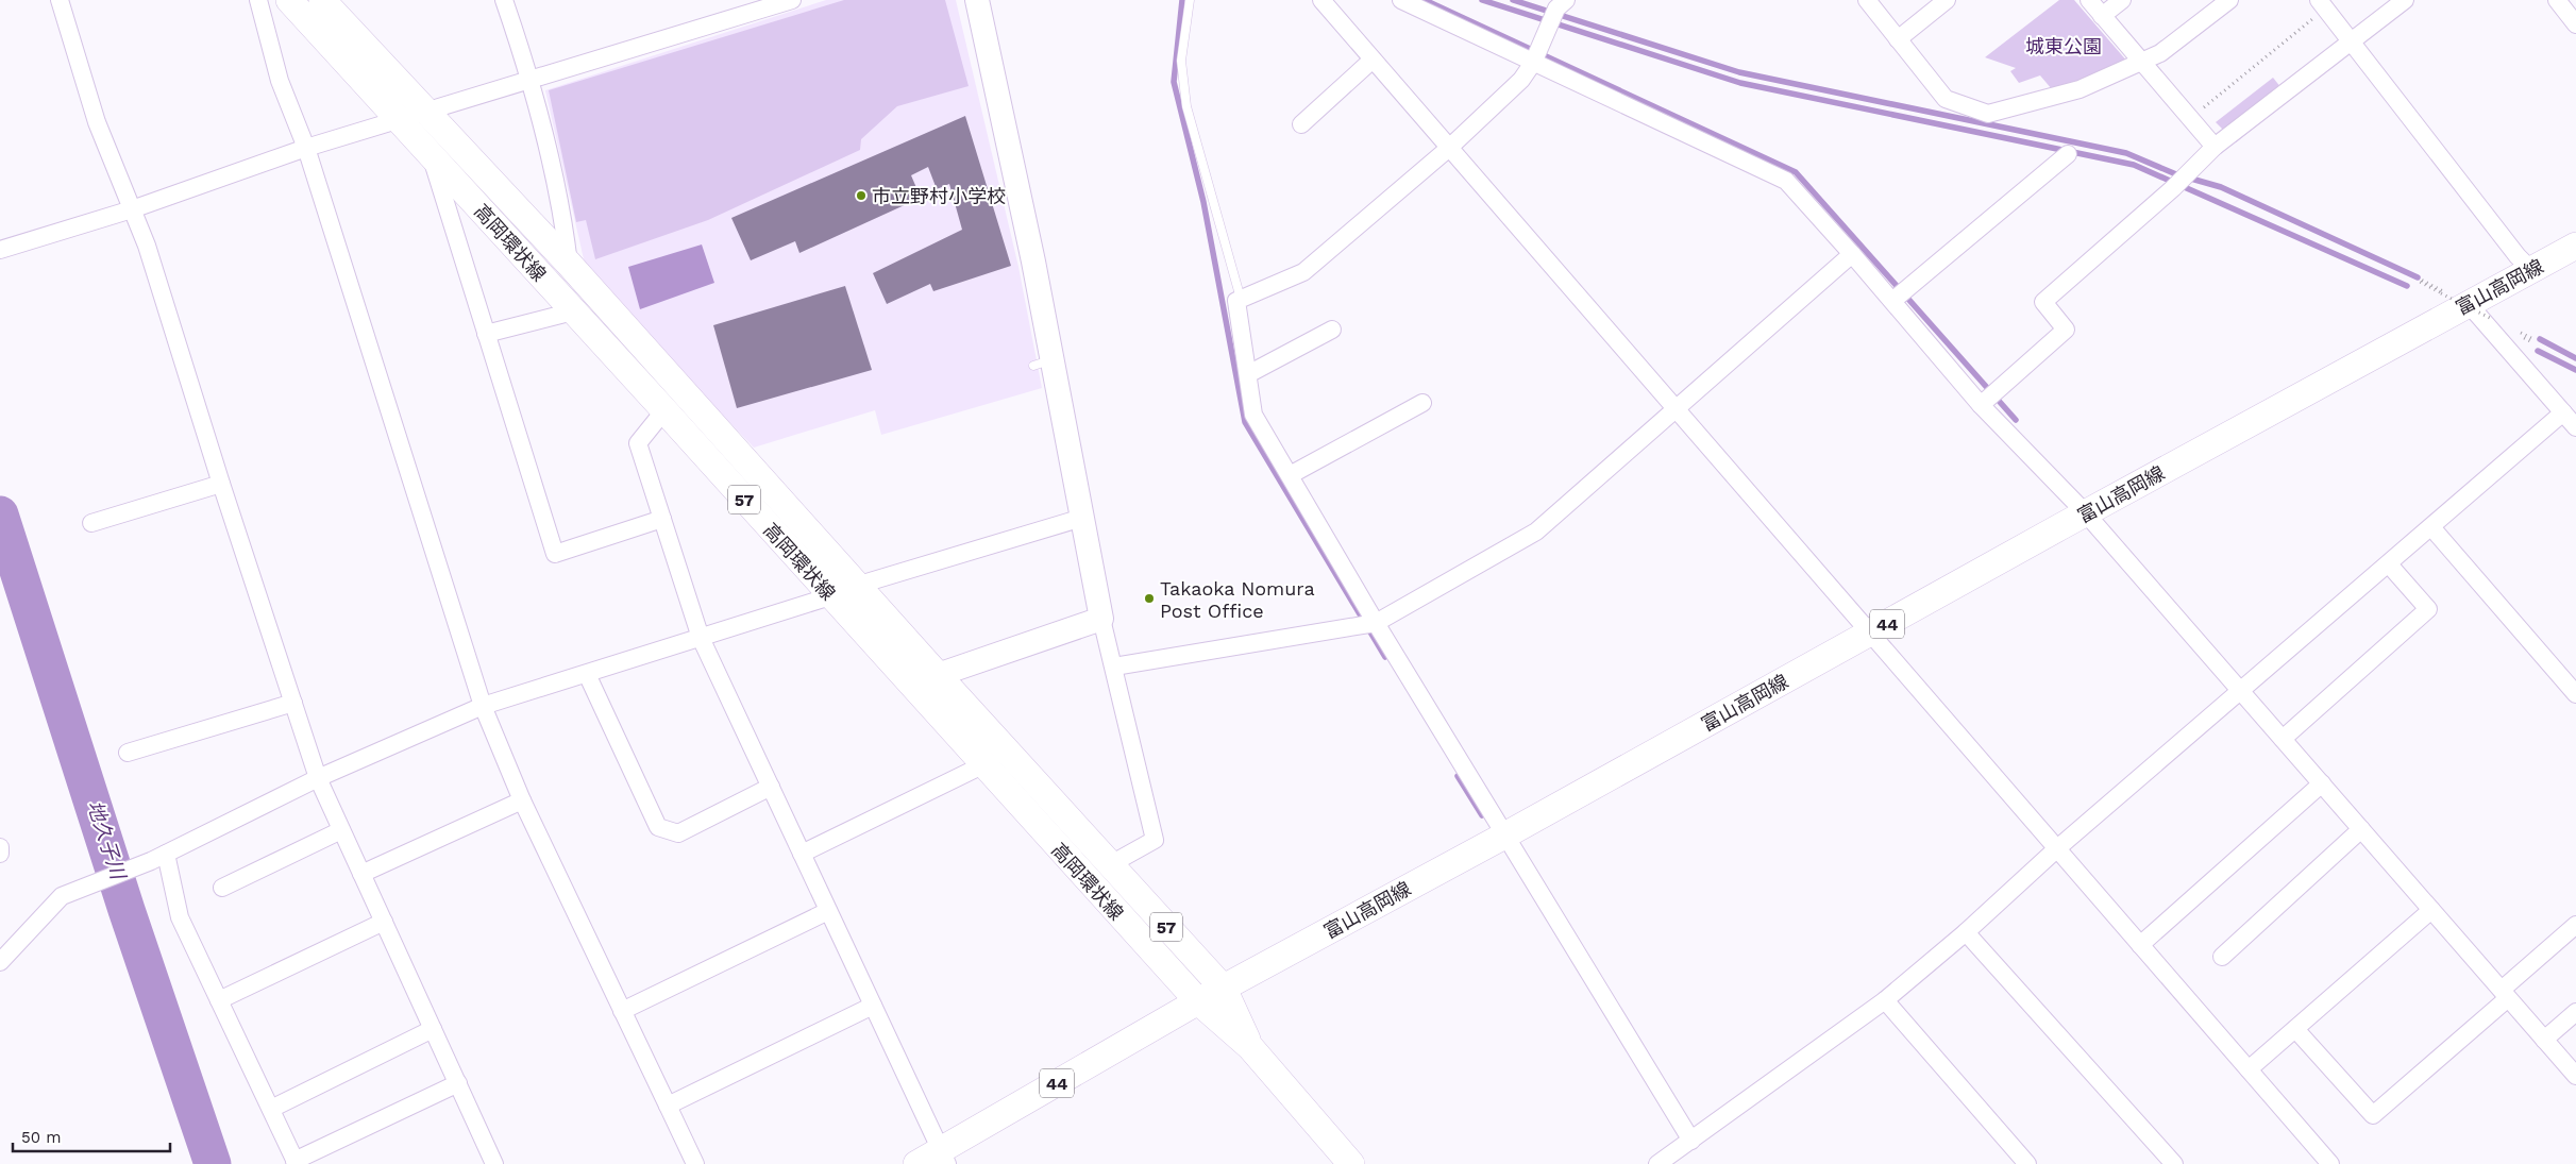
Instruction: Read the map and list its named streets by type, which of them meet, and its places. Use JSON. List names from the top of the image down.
{
  "streets": {
    "main road": [
      "高岡環状線",
      "富山高岡線",
      "57",
      "44"
    ]
  },
  "crossings": [
    ["高岡環状線", "富山高岡線"]
  ],
  "water": ["地久子川"],
  "parks": ["城東公園"],
  "places": ["市立野村小学校", "Takaoka Nomura Post Office"],
  "scale_bar": "50 m"
}
